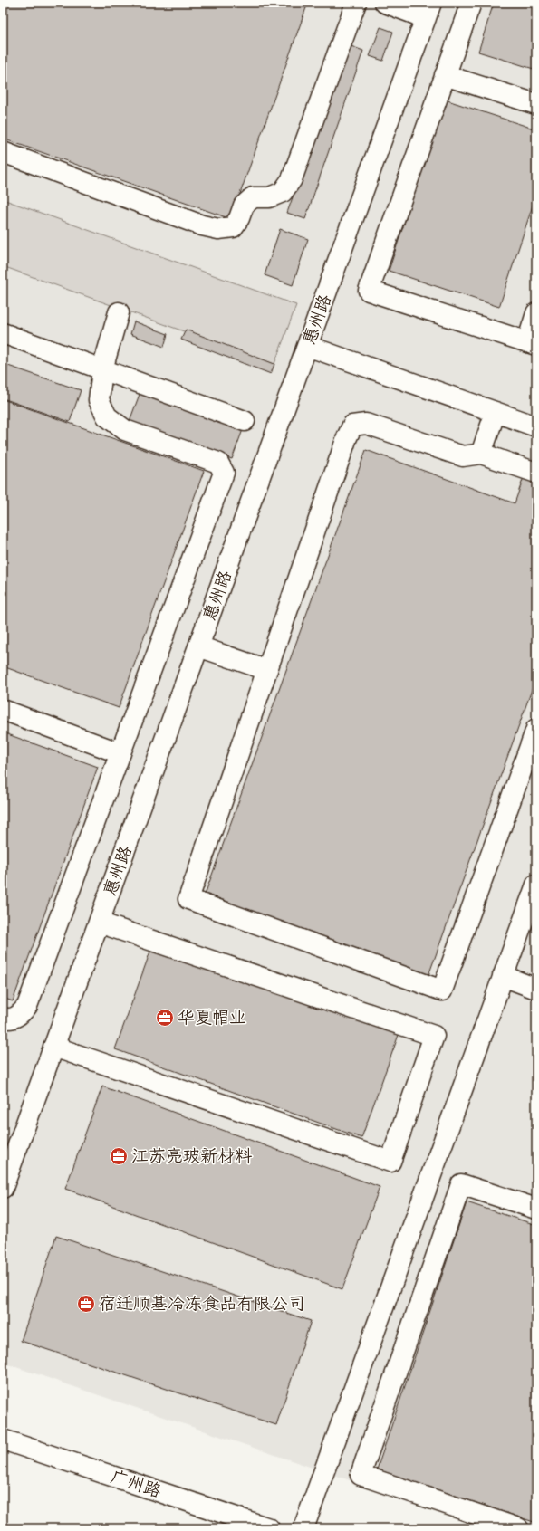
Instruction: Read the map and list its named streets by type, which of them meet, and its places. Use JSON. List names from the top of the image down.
{
  "streets": {
    "street": ["惠州路", "广州路"]
  },
  "places": {
    "office": ["华夏帽业", "江苏亮玻新材料", "宿迁顺基冷冻食品有限公司"]
  }
}
